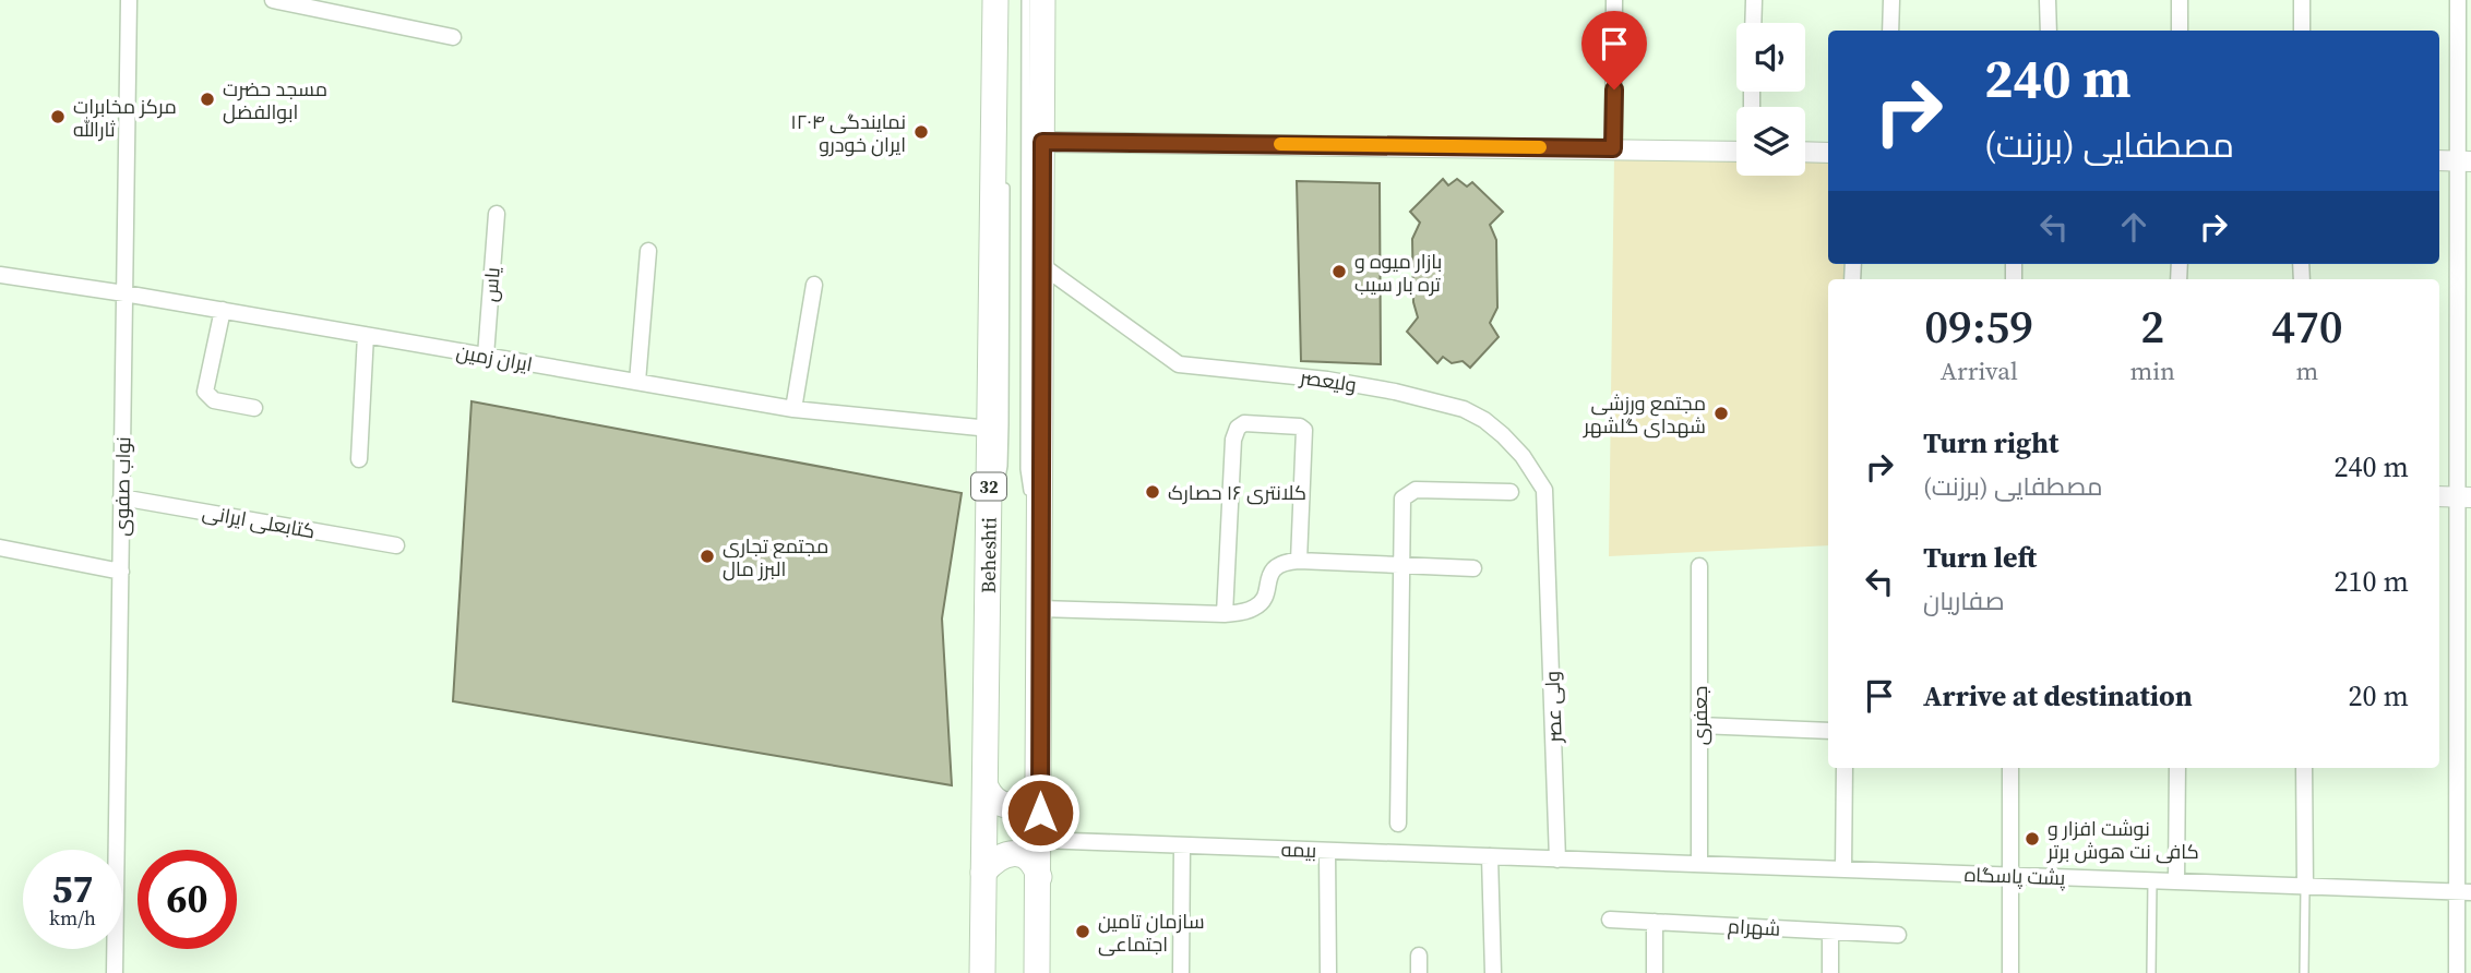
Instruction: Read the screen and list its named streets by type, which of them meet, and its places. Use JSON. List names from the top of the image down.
{
  "streets": {
    "main road": ["32", "Beheshti"],
    "street": [
      "یاس",
      "ایران زمین",
      "ولیعصر",
      "نواب صفوی",
      "کتابعلی ایرانی",
      "ولی عصر",
      "جعفری",
      "بیمه",
      "پشت پاسگاه",
      "شهرام"
    ]
  },
  "crossings": [
    ["یاس", "ایران زمین"],
    ["ایران زمین", "نواب صفوی"],
    ["ایران زمین", "Beheshti"],
    ["ولیعصر", "ولی عصر"],
    ["نواب صفوی", "کتابعلی ایرانی"],
    ["ولی عصر", "بیمه"],
    ["ولی عصر", "پشت پاسگاه"],
    ["جعفری", "پشت پاسگاه"],
    ["بیمه", "پشت پاسگاه"]
  ],
  "places": [
    "مسجد حضرت ابوالفضل",
    "مرکز مخابرات ثارالله",
    "۱۲۰۴ نمایندگی ایران خودرو",
    "بازار میوه و تره بار سیب",
    "مجتمع ورزشی شهدای گلشهر",
    "کلانتری ۱۶ حصارک",
    "مجتمع تجاری البرز مال",
    "نوشت افزار و کافی نت هوش برتر",
    "سازمان تامین اجتماعی"
  ],
  "page": {
    "turn": ["240 m", "مصطفایی (برزنت)"],
    "eta": [
      "09:59",
      "Arrival",
      "2",
      "min",
      "470",
      "m"
    ],
    "list": [
      {
        "name": "Turn right",
        "note": "مصطفایی (برزنت)",
        "value": "240 m"
      },
      {
        "name": "Turn left",
        "note": "صفاریان",
        "value": "210 m"
      },
      {
        "name": "Arrive at destination",
        "value": "20 m"
      }
    ],
    "speed": "57 km/h",
    "limit": "60"
  }
}
